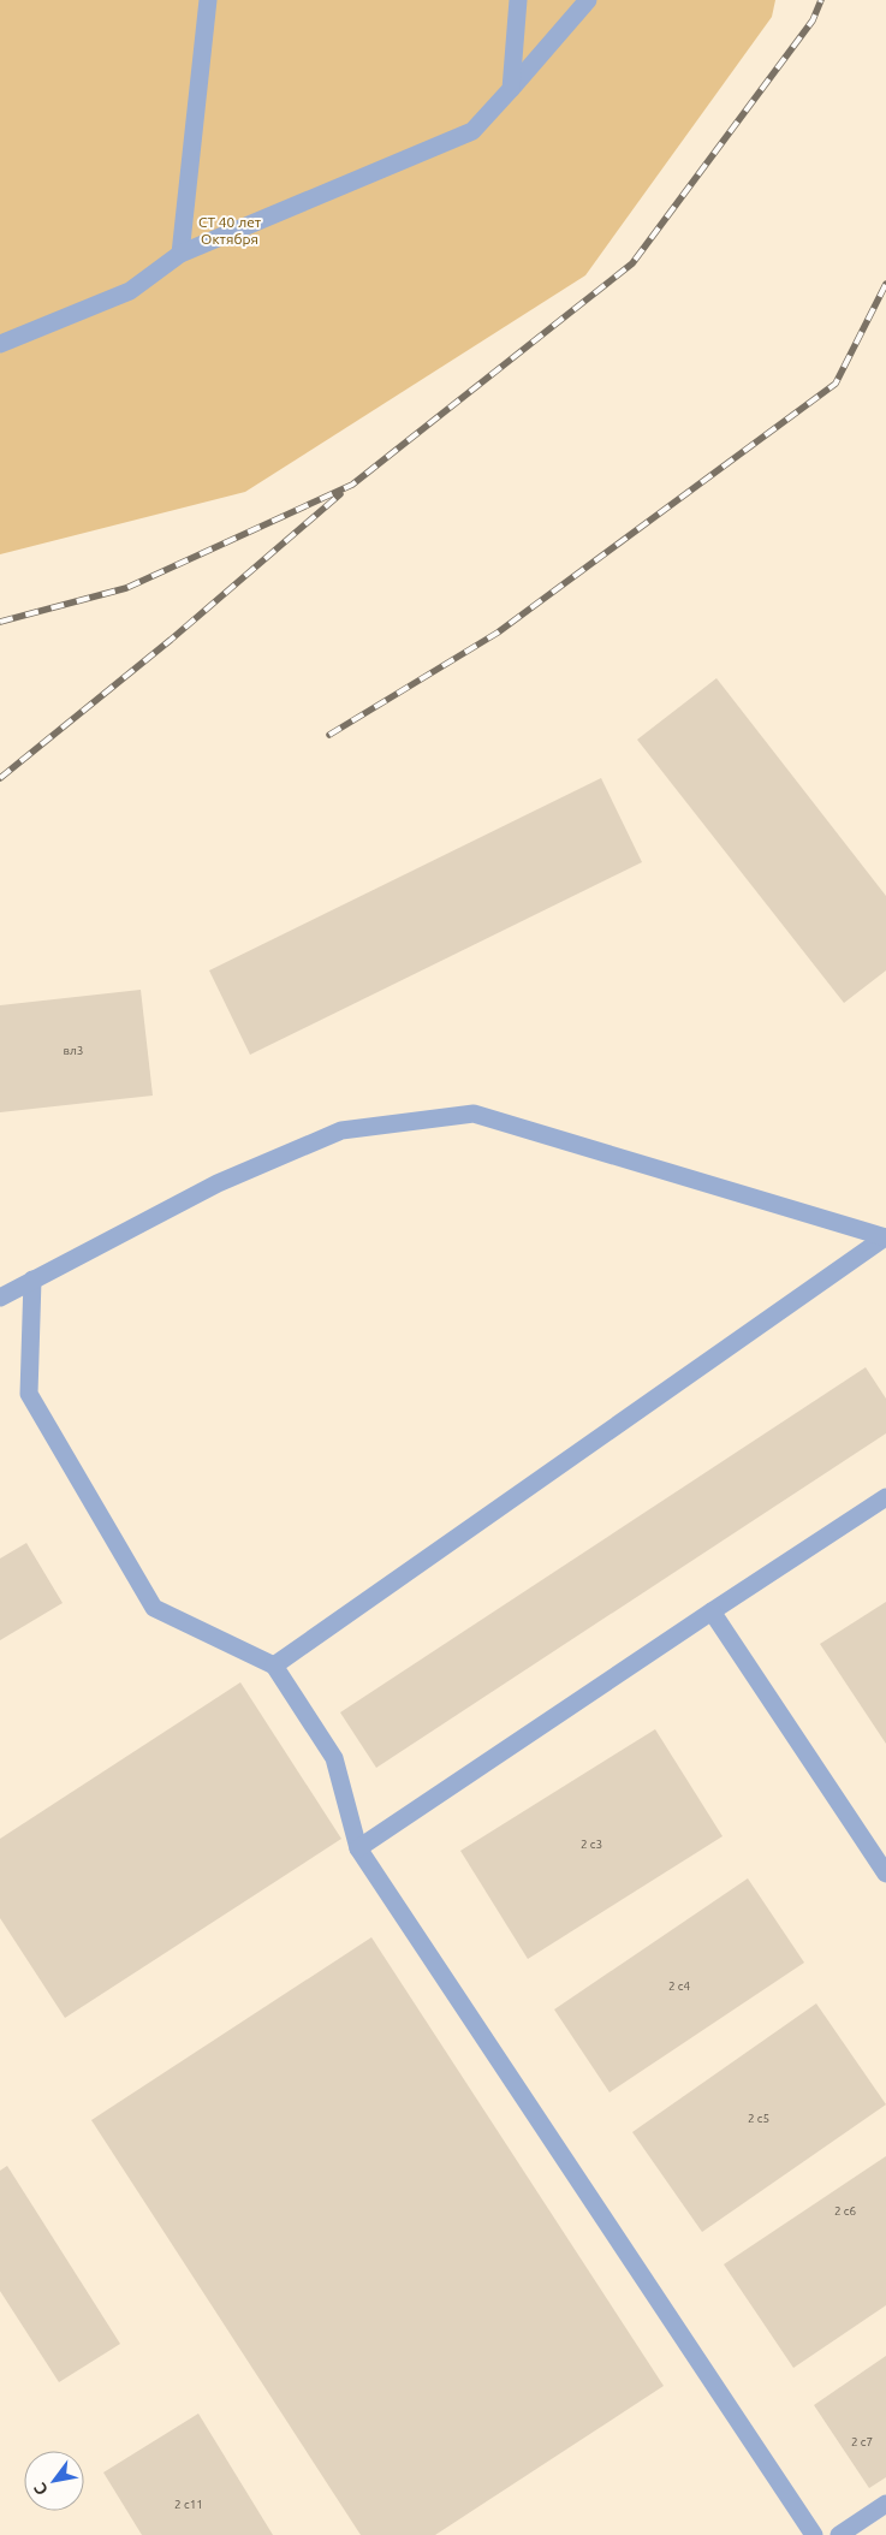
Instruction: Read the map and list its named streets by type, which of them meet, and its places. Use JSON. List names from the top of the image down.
{
  "parks": ["СТ 40 лет Октября"],
  "house_numbers": [
    "вл3",
    "2 с3",
    "2 с4",
    "2 с5",
    "2 с6",
    "2 с7",
    "2 с11"
  ],
  "north": "bottom left"
}
